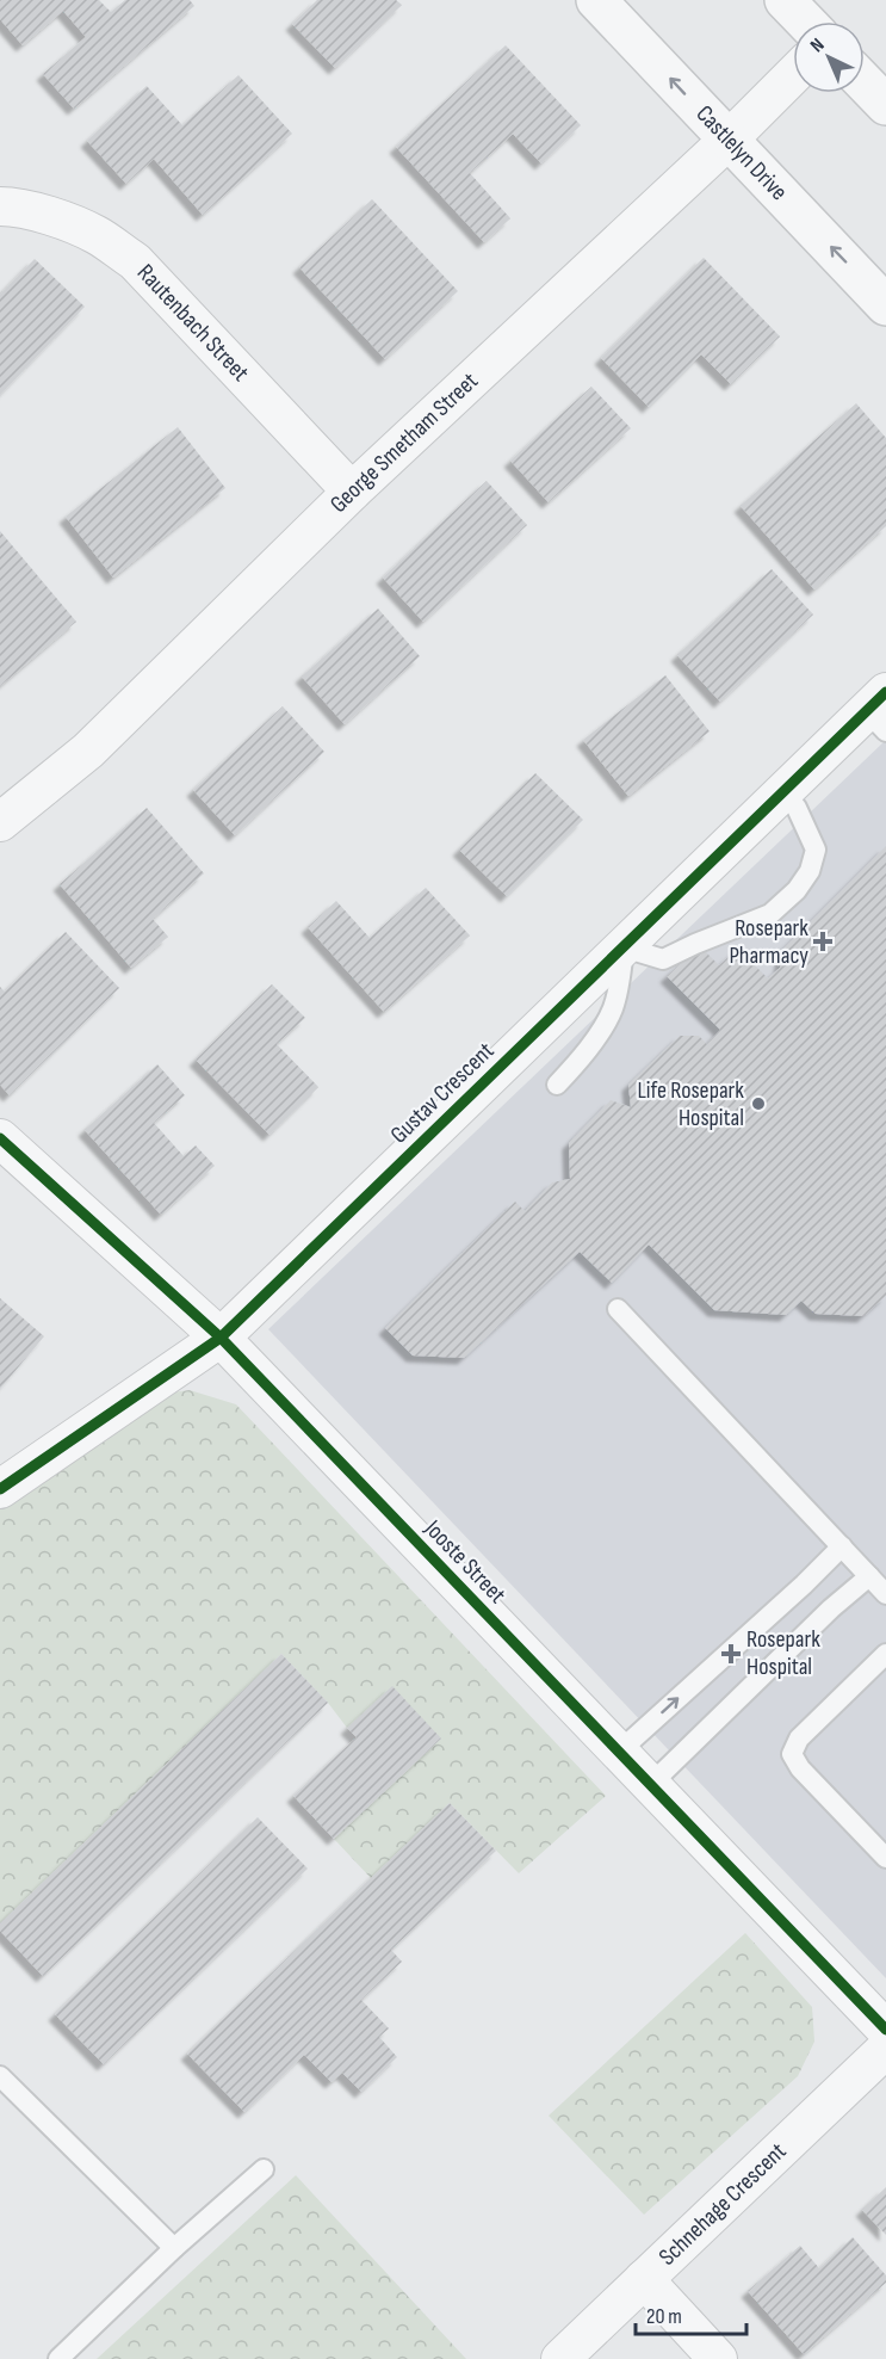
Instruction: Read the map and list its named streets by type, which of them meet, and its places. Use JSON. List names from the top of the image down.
{
  "streets": {
    "street": [
      "Castlelyn Drive",
      "Rautenbach Street",
      "George Smetham Street",
      "Gustav Crescent",
      "Jooste Street",
      "Schnehage Crescent"
    ]
  },
  "crossings": [
    ["Castlelyn Drive", "George Smetham Street"],
    ["Rautenbach Street", "George Smetham Street"],
    ["Gustav Crescent", "Jooste Street"]
  ],
  "one_way": ["Castlelyn Drive"],
  "places": {
    "health": ["Rosepark Pharmacy", "Rosepark Hospital"],
    "other": ["Life Rosepark Hospital"]
  },
  "scale_bar": "20 m",
  "north": "top left"
}
